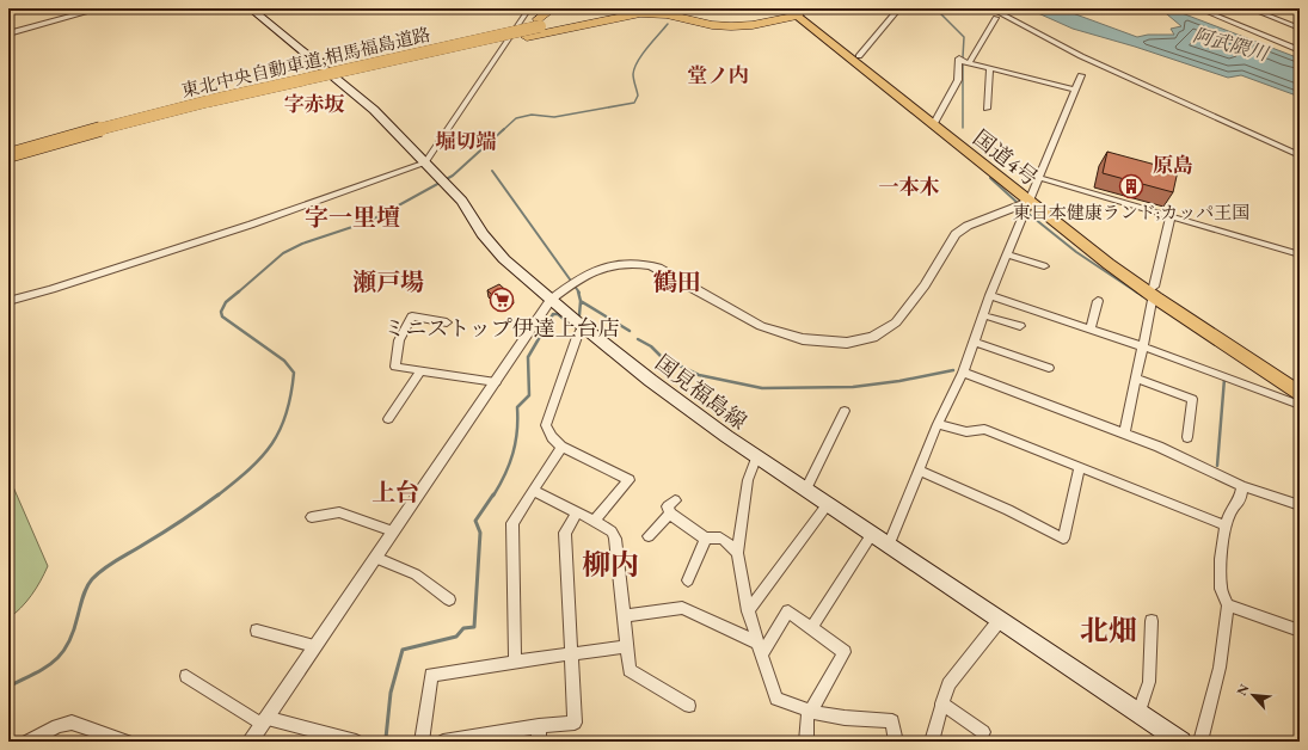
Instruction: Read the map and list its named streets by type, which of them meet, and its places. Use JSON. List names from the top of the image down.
{
  "streets": {
    "highway": ["東北中央自動車道;相馬福島道路", "国道4号"],
    "main road": ["国見福島線"]
  },
  "districts": [
    "堂ノ内",
    "字赤坂",
    "堀切端",
    "原島",
    "一本木",
    "字一里壇",
    "瀬戸場",
    "鶴田",
    "上台",
    "柳内",
    "北畑"
  ],
  "water": ["阿武隈川"],
  "places": {
    "building": ["東日本健康ランド;カッパ王国"],
    "supermarket": ["ミニストップ伊達上台店"]
  },
  "north": "top left"
}
